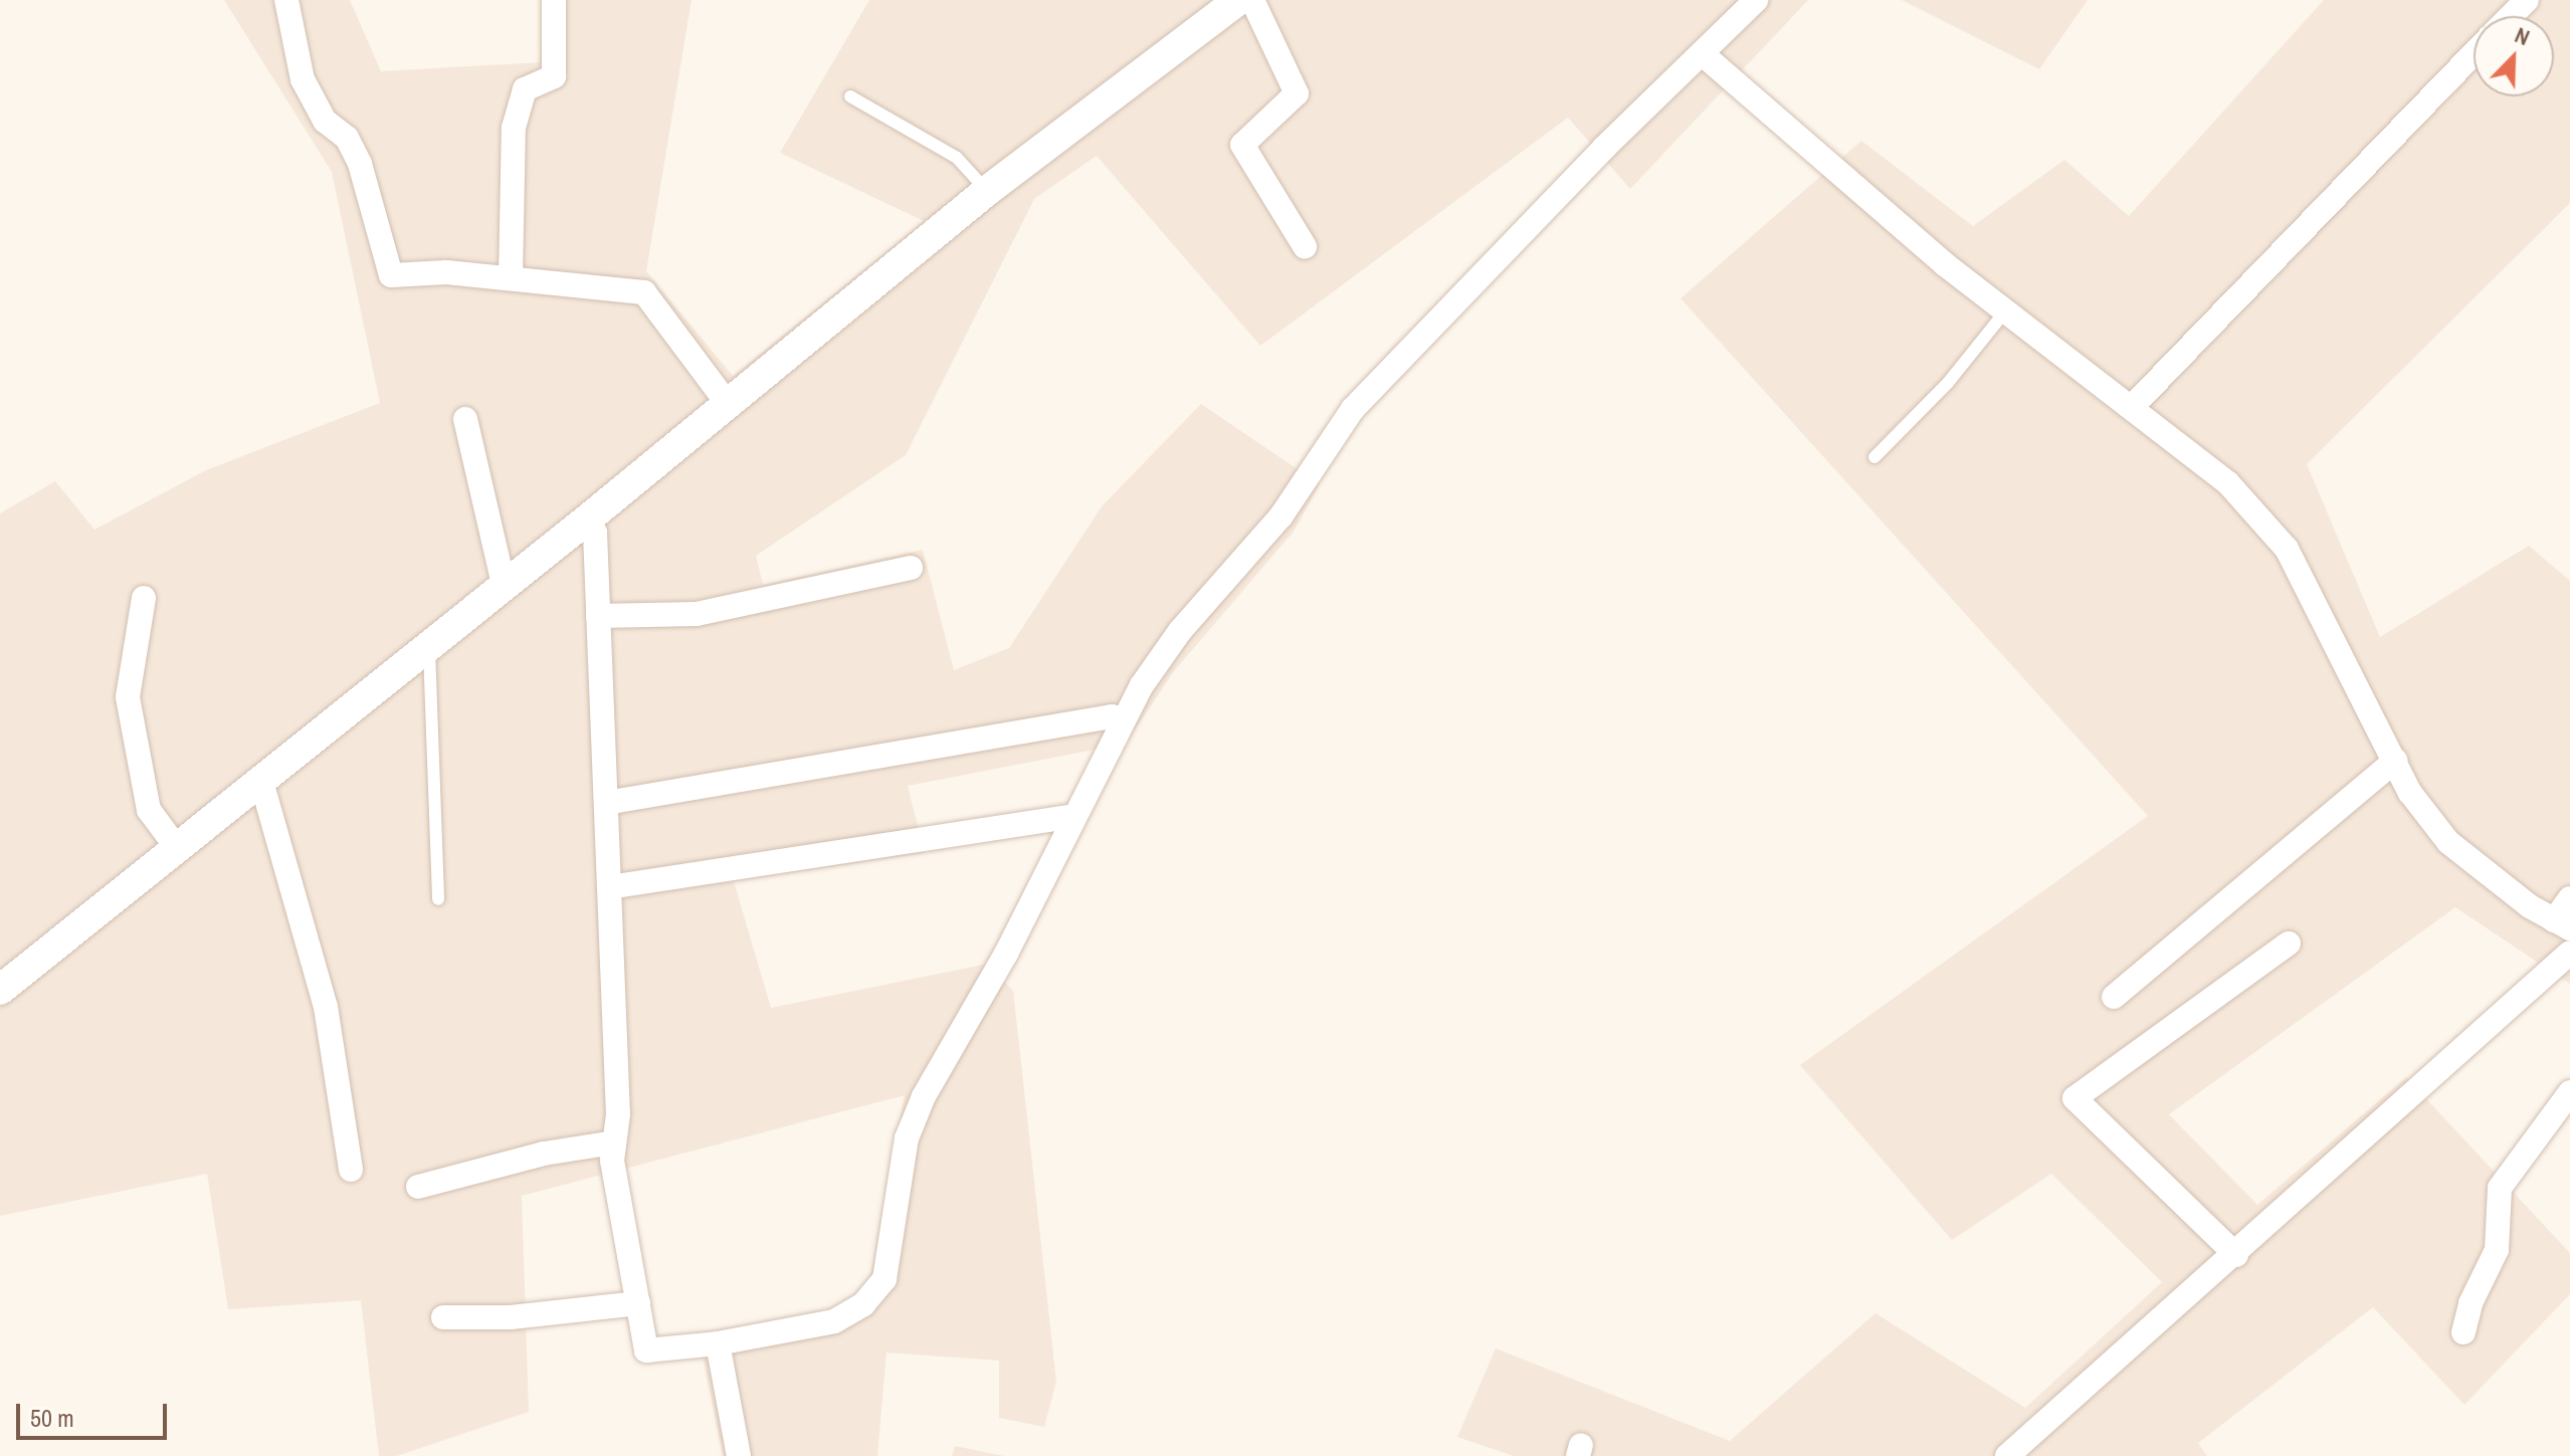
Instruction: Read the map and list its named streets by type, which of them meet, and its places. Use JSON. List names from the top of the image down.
{
  "scale_bar": "50 m",
  "north": "top right"
}
